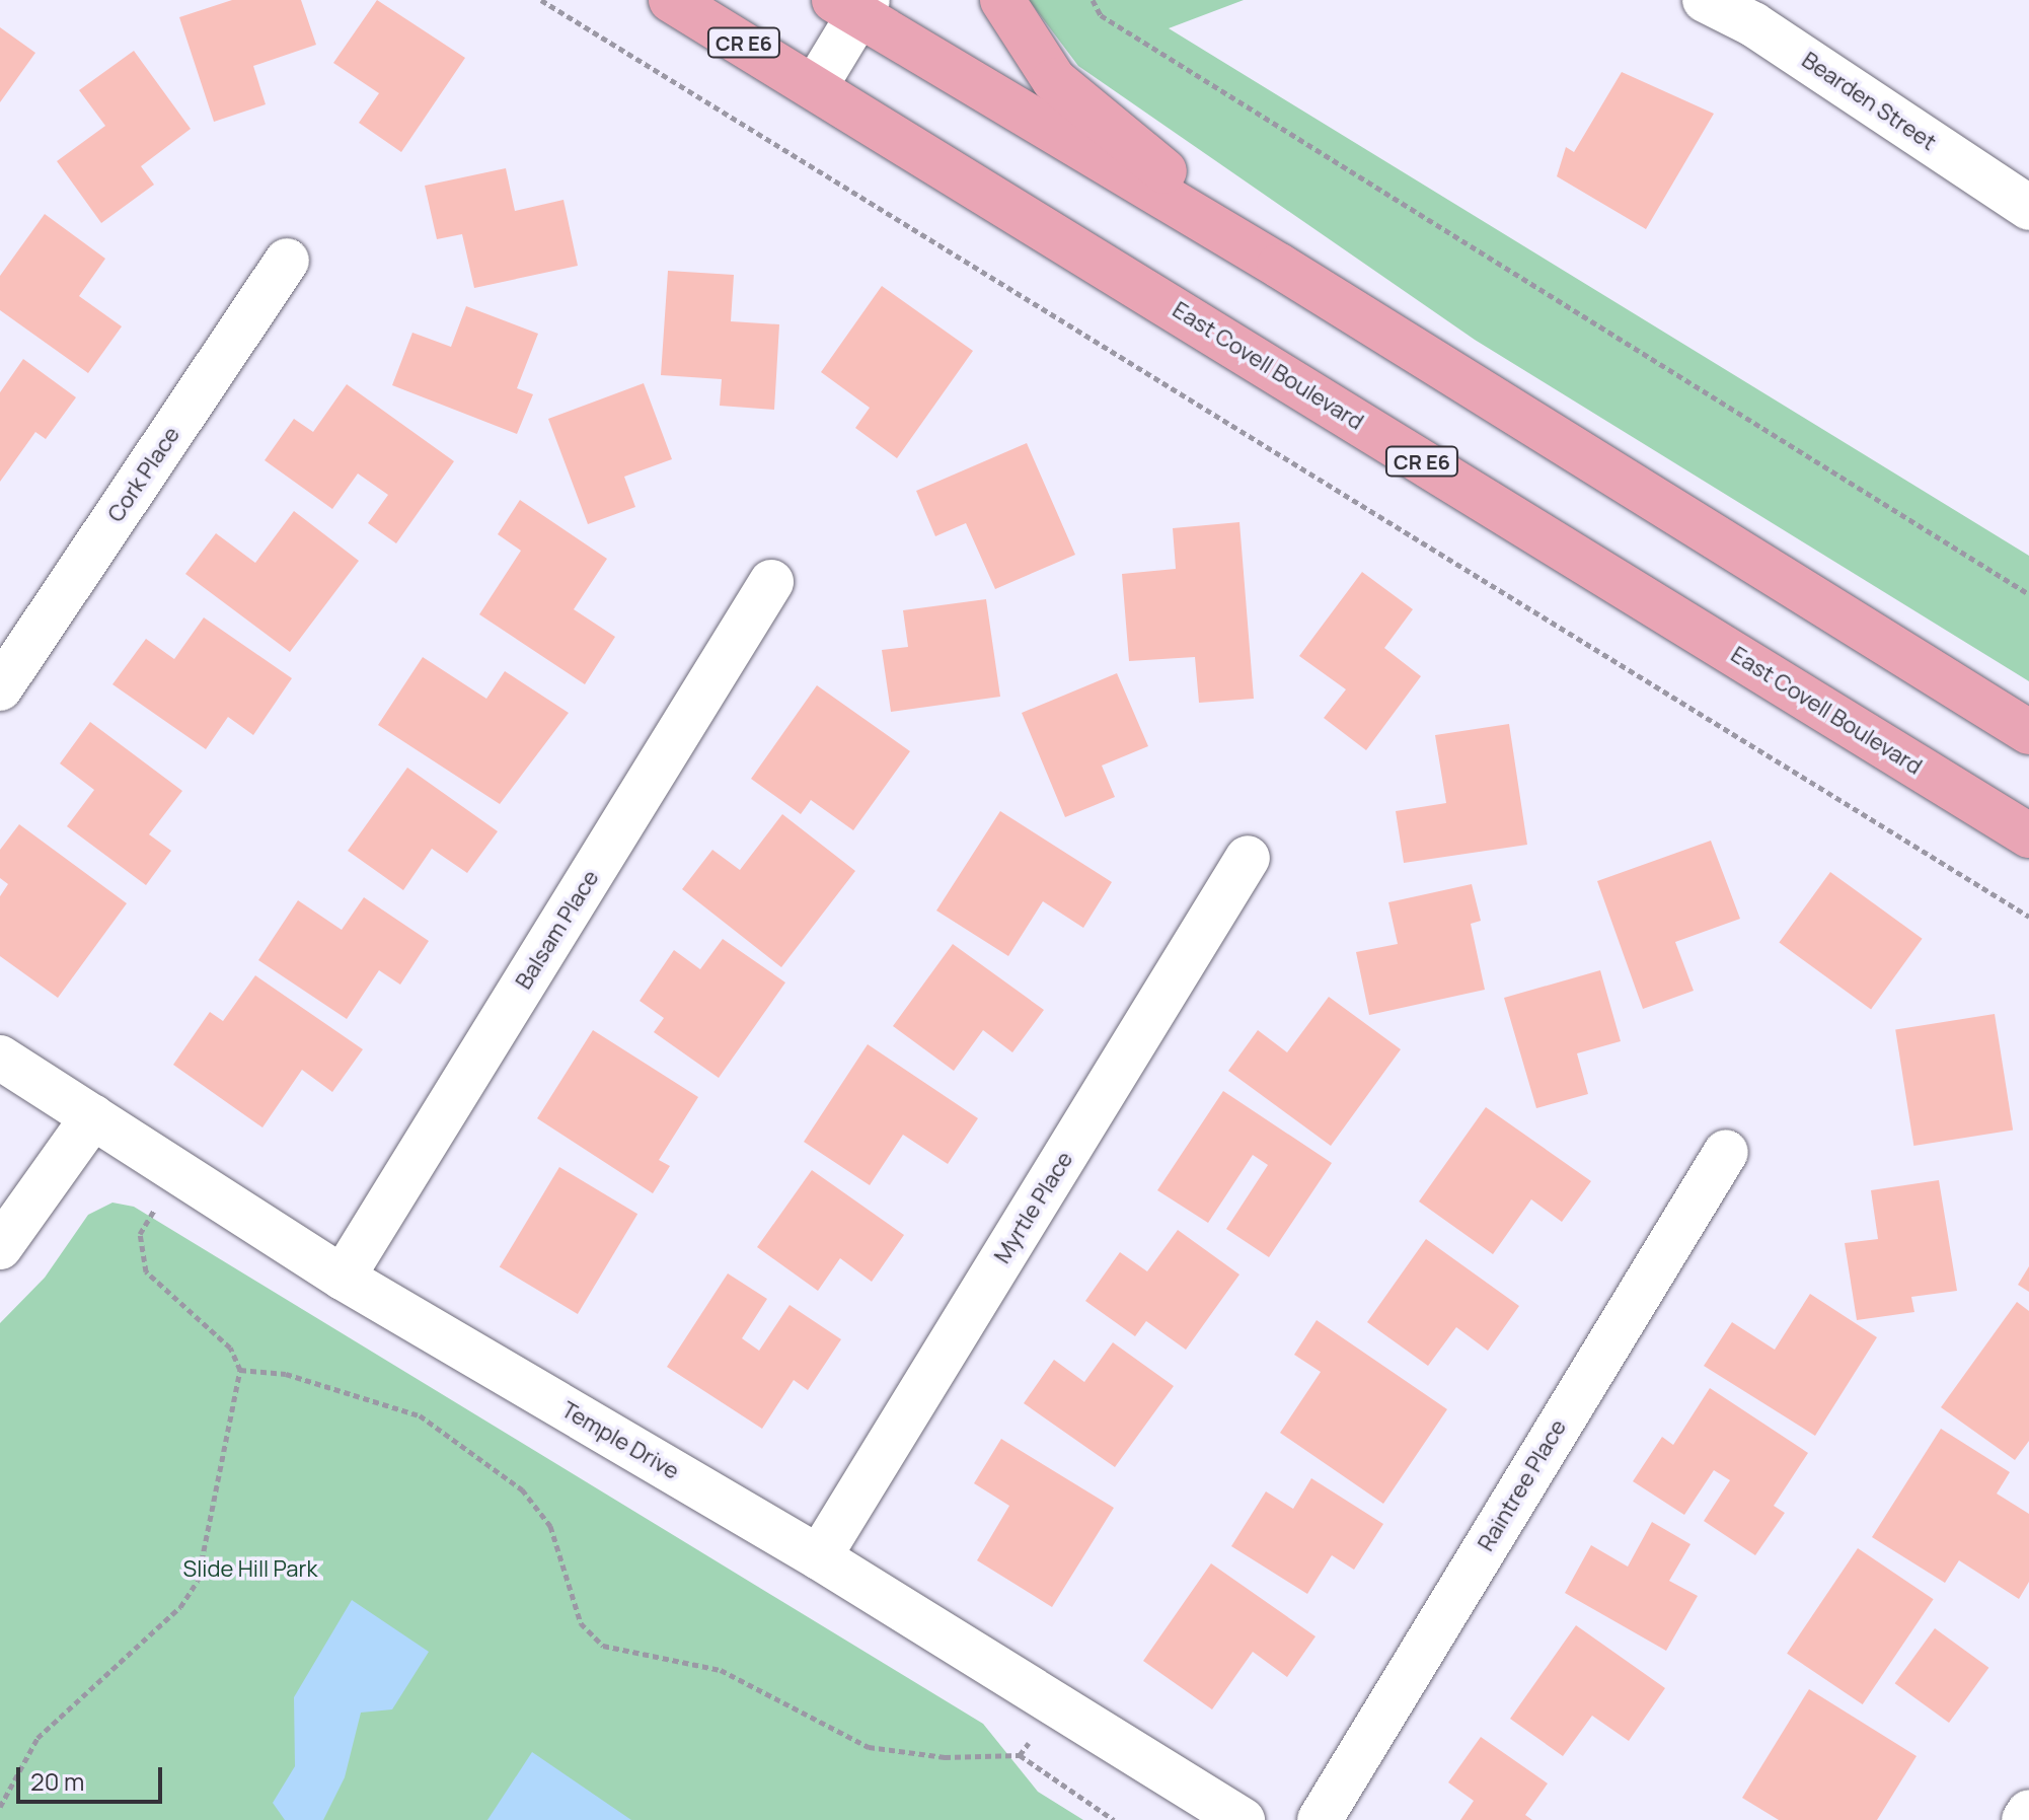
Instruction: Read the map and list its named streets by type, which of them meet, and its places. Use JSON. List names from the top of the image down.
{
  "streets": {
    "main road": ["CR E6", "East Covell Boulevard"],
    "street": [
      "Bearden Street",
      "Cork Place",
      "Balsam Place",
      "Myrtle Place",
      "Temple Drive",
      "Raintree Place"
    ]
  },
  "crossings": [
    ["Balsam Place", "Temple Drive"],
    ["Myrtle Place", "Temple Drive"]
  ],
  "parks": ["Slide Hill Park"],
  "scale_bar": "20 m"
}
